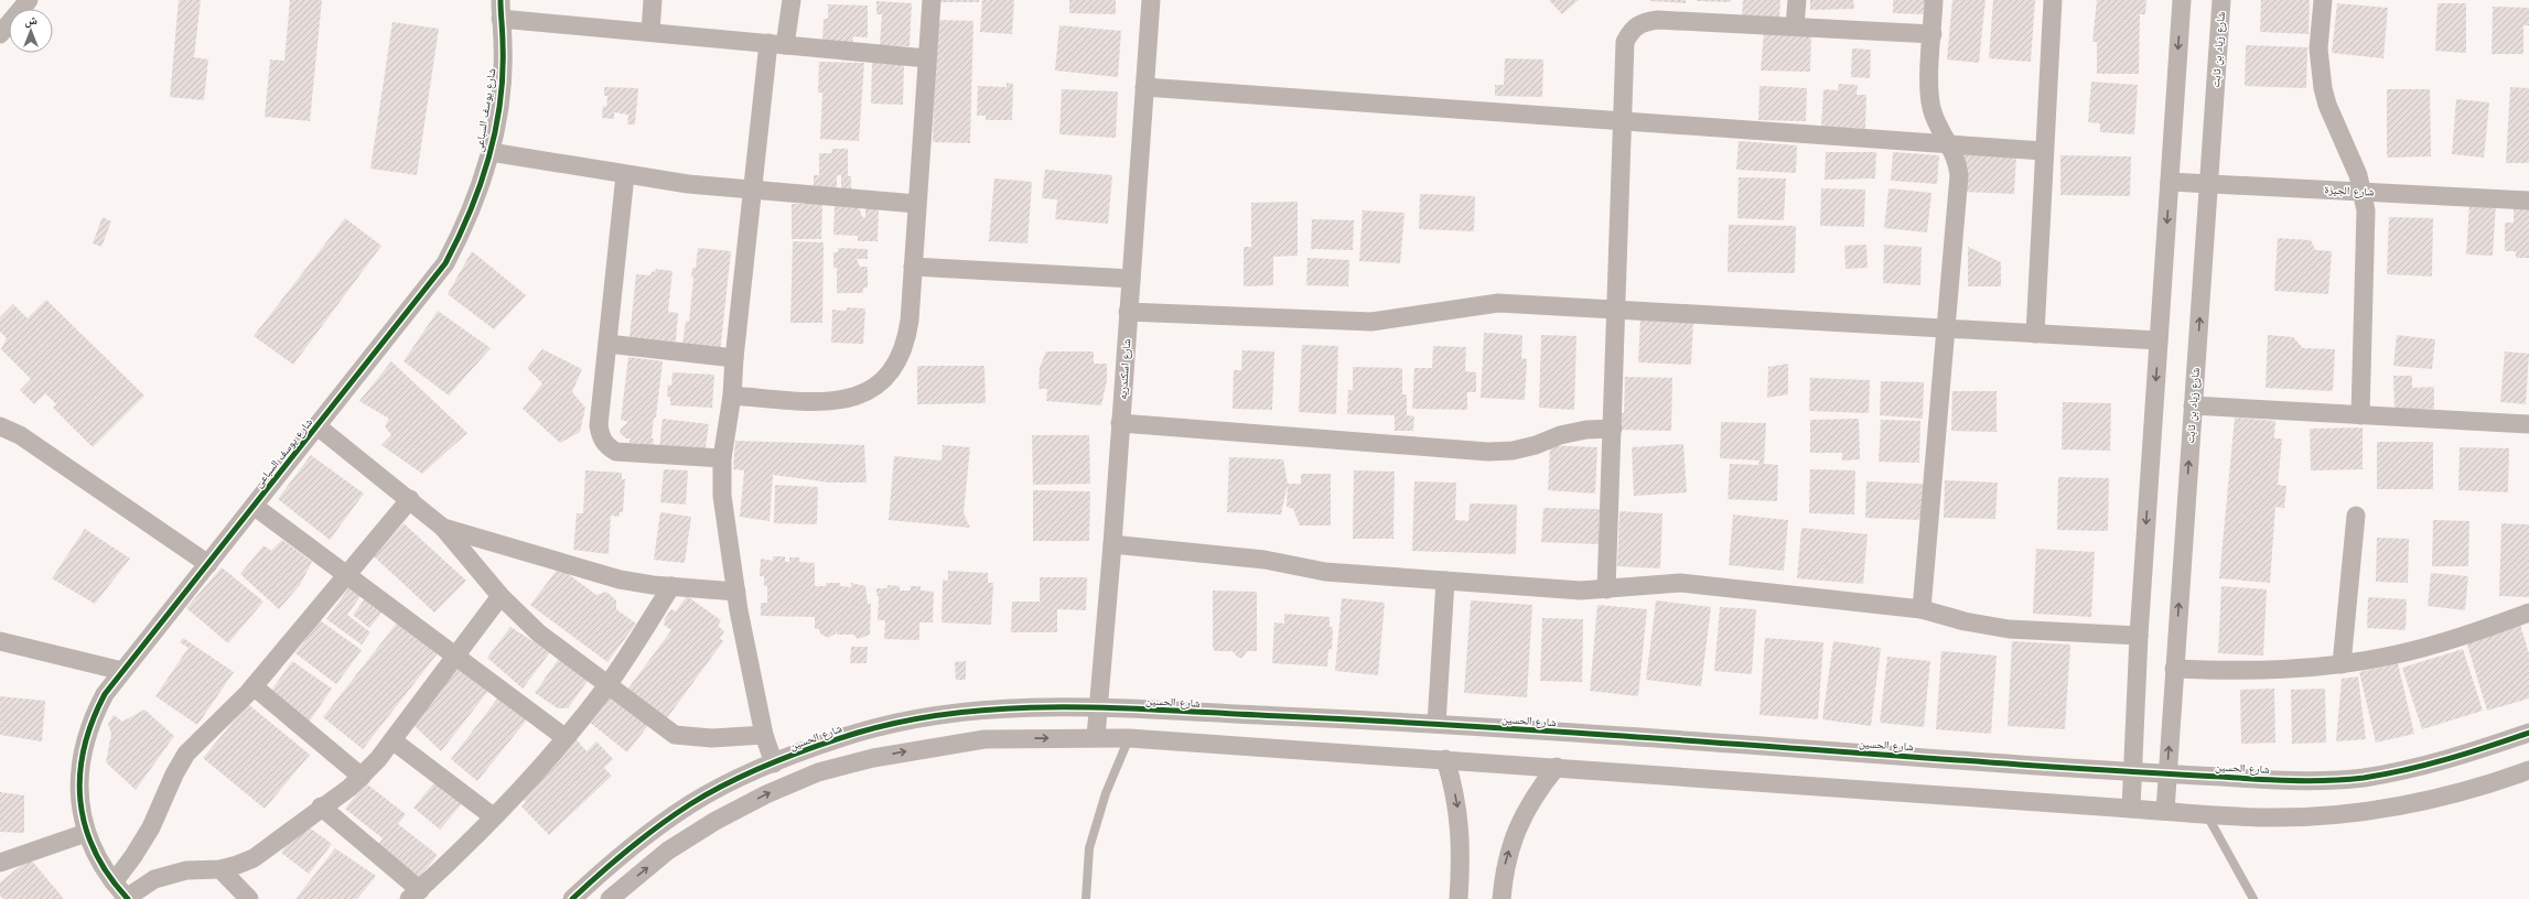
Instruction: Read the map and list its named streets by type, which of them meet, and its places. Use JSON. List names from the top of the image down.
{
  "streets": {
    "street": [
      "شارع زياد بن ثابت",
      "شارع يوسف السباعى",
      "شارع الجيزة",
      "شارع اسكندريه",
      "شارع الحسين"
    ]
  },
  "crossings": [
    ["شارع زياد بن ثابت", "شارع الجيزة"],
    ["شارع زياد بن ثابت", "شارع الحسين"],
    ["شارع اسكندريه", "شارع الحسين"]
  ],
  "north": "top"
}
